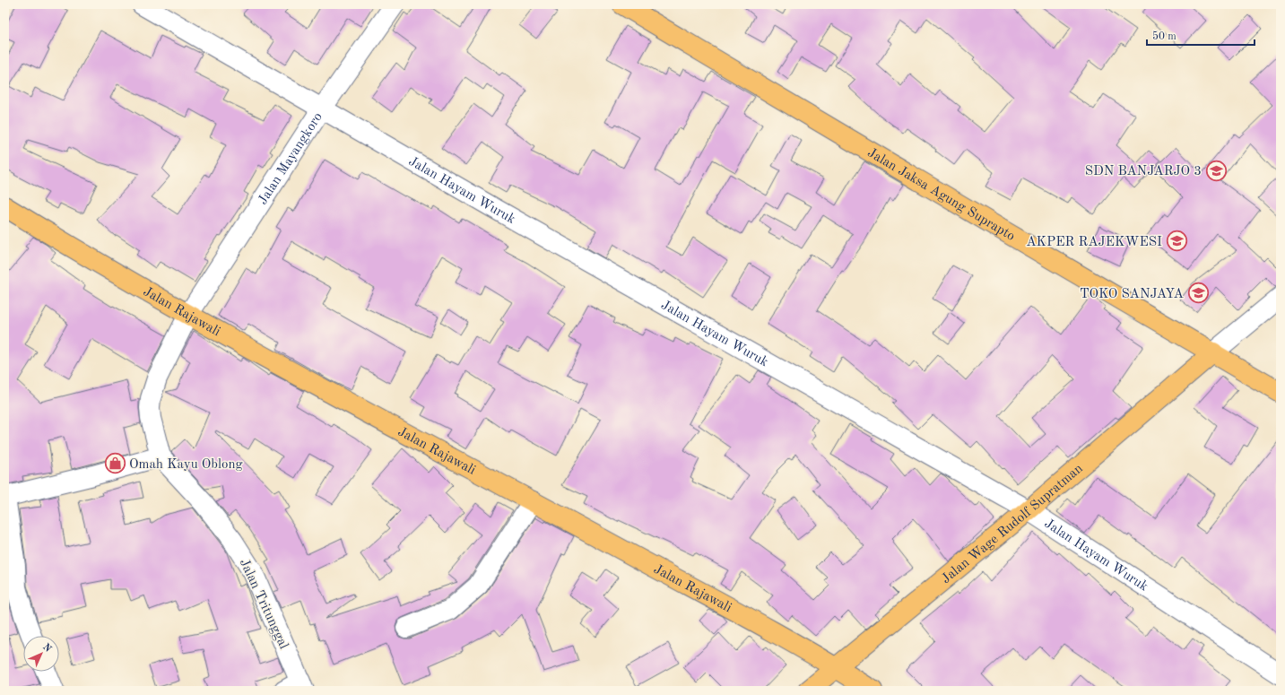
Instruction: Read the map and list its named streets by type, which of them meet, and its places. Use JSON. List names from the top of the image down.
{
  "streets": {
    "main road": ["Jalan Jaksa Agung Suprapto", "Jalan Rajawali", "Jalan Wage Rudolf Supratman"],
    "street": ["Jalan Mayangkoro", "Jalan Hayam Wuruk", "Jalan Tritunggal"]
  },
  "crossings": [
    ["Jalan Mayangkoro", "Jalan Hayam Wuruk"],
    ["Jalan Mayangkoro", "Jalan Rajawali"],
    ["Jalan Mayangkoro", "Jalan Tritunggal"],
    ["Jalan Hayam Wuruk", "Jalan Wage Rudolf Supratman"],
    ["Jalan Jaksa Agung Suprapto", "Jalan Wage Rudolf Supratman"],
    ["Jalan Rajawali", "Jalan Wage Rudolf Supratman"],
    ["Jalan Rajawali", "Jalan Tritunggal"]
  ],
  "places": {
    "school or university": ["SDN BANJARJO 3", "AKPER RAJEKWESI", "TOKO SANJAYA"],
    "shop": ["Omah Kayu Oblong"]
  },
  "scale_bar": "50 m",
  "north": "top right"
}
